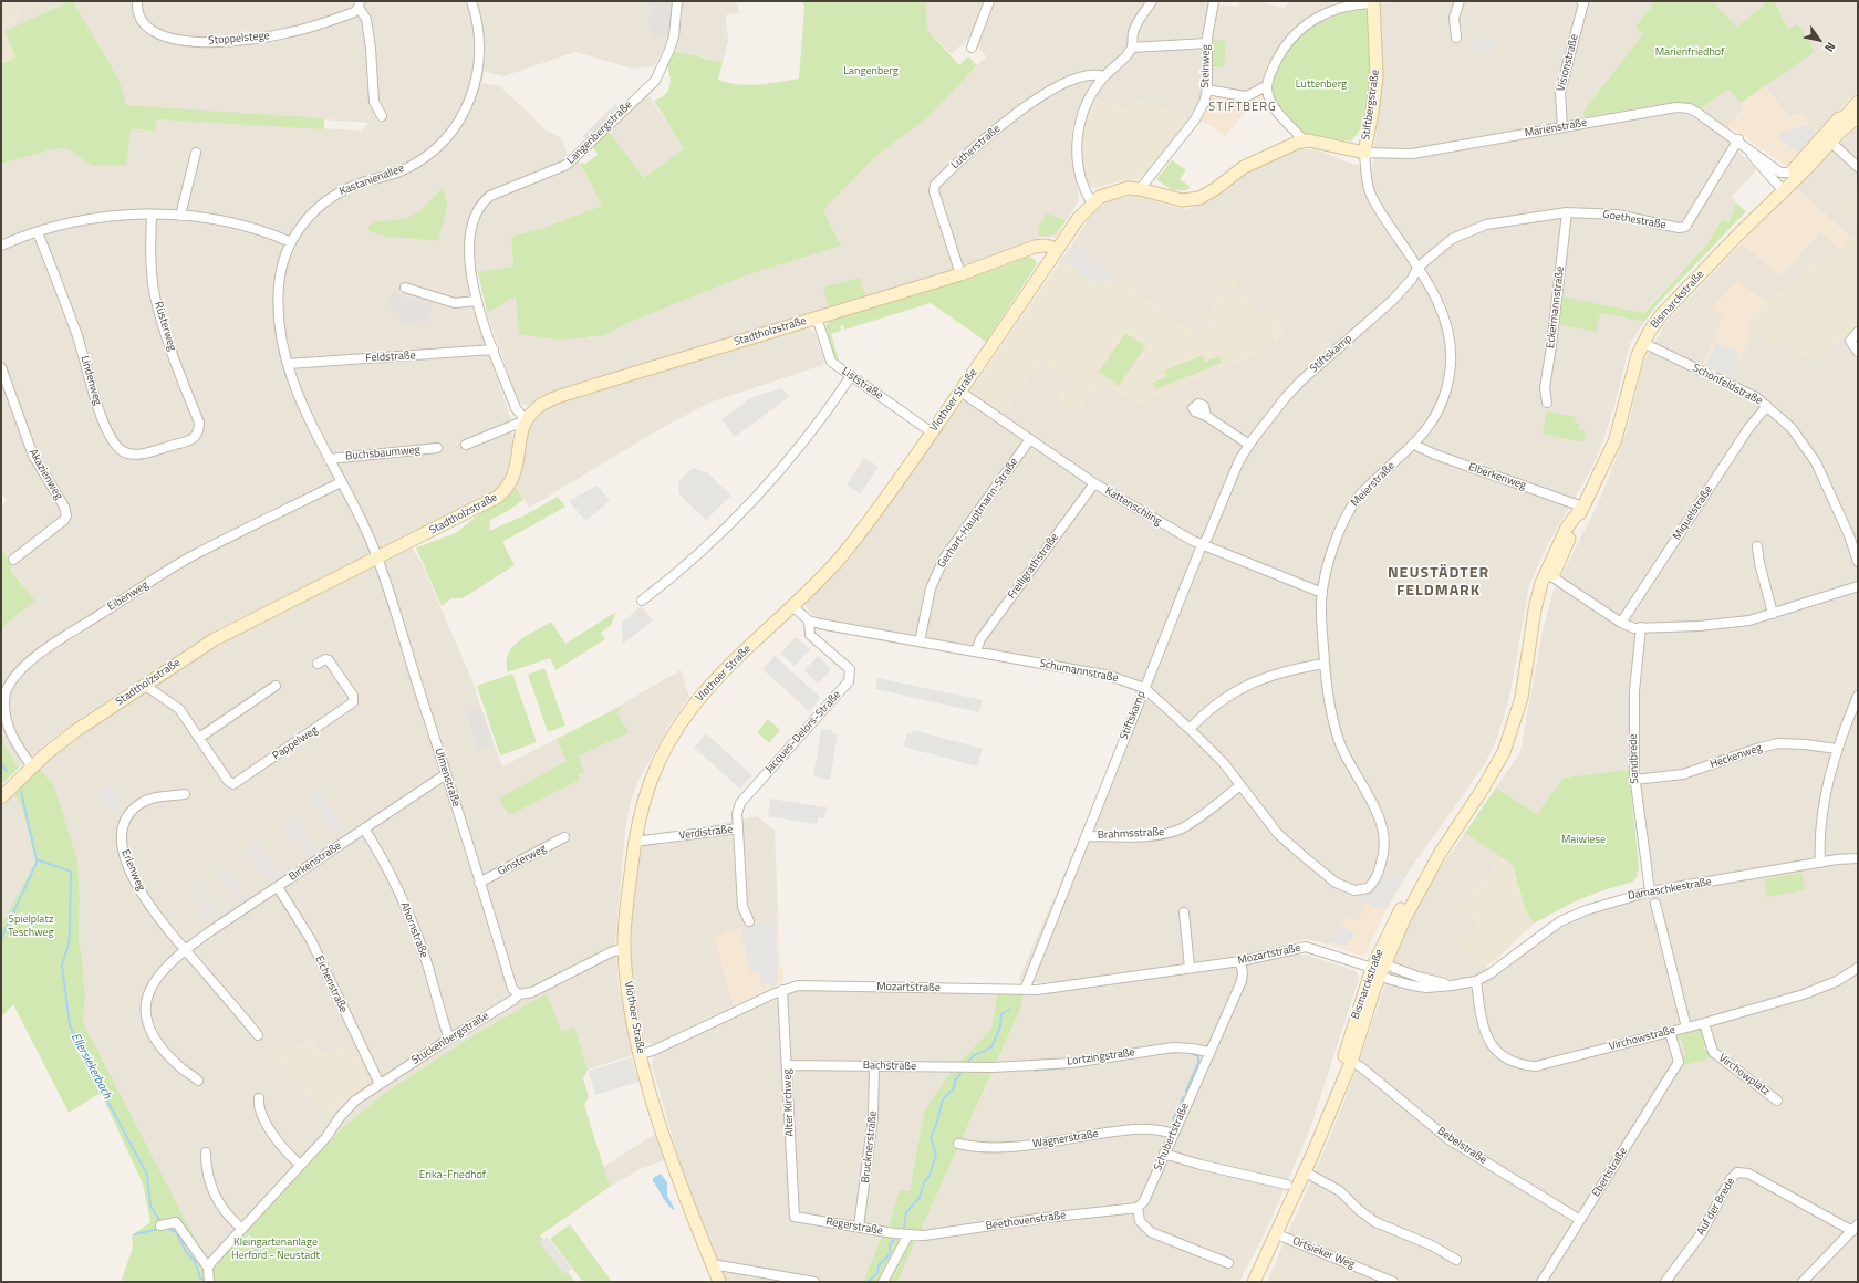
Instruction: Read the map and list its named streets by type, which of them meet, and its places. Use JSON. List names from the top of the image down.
{
  "streets": {
    "street": [
      "Stoppelstege",
      "Visionstraße",
      "Steinweg",
      "Stiftbergstraße",
      "Marienstraße",
      "Langenbergstraße",
      "Lutherstraße",
      "Kastanienallee",
      "Goethestraße",
      "Bismarckstraße",
      "Eckermannstraße",
      "Rüsterweg",
      "Stadtholzstraße",
      "Stiftskamp",
      "Feldstraße",
      "Lindenweg",
      "Liststraße",
      "Schönfeldstraße",
      "Vlothoer Straße",
      "Buchsbaumweg",
      "Akazienweg",
      "Elberkenweg",
      "Meierstraße",
      "Kattenschling",
      "Gerhart-Hauptmann-Straße",
      "Miquelstraße",
      "Freiligrathstraße",
      "Eibenweg",
      "Schumannstraße",
      "Jacques-Delors-Straße",
      "Pappelweg",
      "Heckenweg",
      "Sandbrede",
      "Ulmenstraße",
      "Verdistraße",
      "Brahmsstraße",
      "Ginsterweg",
      "Birkenstraße",
      "Erlenweg",
      "Damaschkestraße",
      "Ahornstraße",
      "Mozartstraße",
      "Eichenstraße",
      "Stuckenbergstraße",
      "Virchowstraße",
      "Lortzingstraße",
      "Bachstraße",
      "Virchowplatz",
      "Alter Kirchweg",
      "Schubertstraße",
      "Wagnerstraße",
      "Bebelstraße",
      "Brucknerstraße",
      "Ebertstraße",
      "Auf der Brede",
      "Beethovenstraße",
      "Regerstraße",
      "Ortsieker Weg"
    ]
  },
  "crossings": [
    ["Visionstraße", "Marienstraße"],
    ["Steinweg", "Vlothoer Straße"],
    ["Stiftbergstraße", "Marienstraße"],
    ["Stiftbergstraße", "Meierstraße"],
    ["Marienstraße", "Goethestraße"],
    ["Marienstraße", "Bismarckstraße"],
    ["Marienstraße", "Meierstraße"],
    ["Langenbergstraße", "Stadtholzstraße"],
    ["Langenbergstraße", "Feldstraße"],
    ["Lutherstraße", "Stadtholzstraße"],
    ["Kastanienallee", "Stadtholzstraße"],
    ["Kastanienallee", "Feldstraße"],
    ["Kastanienallee", "Buchsbaumweg"],
    ["Kastanienallee", "Eibenweg"],
    ["Kastanienallee", "Ulmenstraße"],
    ["Goethestraße", "Eckermannstraße"],
    ["Goethestraße", "Stiftskamp"],
    ["Goethestraße", "Meierstraße"],
    ["Bismarckstraße", "Schönfeldstraße"],
    ["Bismarckstraße", "Elberkenweg"],
    ["Bismarckstraße", "Damaschkestraße"],
    ["Bismarckstraße", "Mozartstraße"],
    ["Bismarckstraße", "Bebelstraße"],
    ["Bismarckstraße", "Ortsieker Weg"],
    ["Rüsterweg", "Lindenweg"],
    ["Stadtholzstraße", "Liststraße"],
    ["Stadtholzstraße", "Vlothoer Straße"],
    ["Stadtholzstraße", "Eibenweg"],
    ["Stadtholzstraße", "Pappelweg"],
    ["Stadtholzstraße", "Ulmenstraße"],
    ["Stiftskamp", "Meierstraße"],
    ["Stiftskamp", "Kattenschling"],
    ["Stiftskamp", "Schumannstraße"],
    ["Stiftskamp", "Brahmsstraße"],
    ["Stiftskamp", "Mozartstraße"],
    ["Liststraße", "Vlothoer Straße"],
    ["Schönfeldstraße", "Miquelstraße"],
    ["Vlothoer Straße", "Kattenschling"],
    ["Vlothoer Straße", "Schumannstraße"],
    ["Vlothoer Straße", "Verdistraße"],
    ["Vlothoer Straße", "Mozartstraße"],
    ["Vlothoer Straße", "Stuckenbergstraße"],
    ["Elberkenweg", "Meierstraße"],
    ["Meierstraße", "Kattenschling"],
    ["Meierstraße", "Schumannstraße"],
    ["Kattenschling", "Gerhart-Hauptmann-Straße"],
    ["Kattenschling", "Freiligrathstraße"],
    ["Gerhart-Hauptmann-Straße", "Schumannstraße"],
    ["Freiligrathstraße", "Schumannstraße"],
    ["Schumannstraße", "Jacques-Delors-Straße"],
    ["Schumannstraße", "Brahmsstraße"],
    ["Jacques-Delors-Straße", "Verdistraße"],
    ["Heckenweg", "Sandbrede"],
    ["Sandbrede", "Damaschkestraße"],
    ["Ulmenstraße", "Ginsterweg"],
    ["Ulmenstraße", "Birkenstraße"],
    ["Ulmenstraße", "Stuckenbergstraße"],
    ["Birkenstraße", "Erlenweg"],
    ["Birkenstraße", "Ahornstraße"],
    ["Birkenstraße", "Eichenstraße"],
    ["Damaschkestraße", "Mozartstraße"],
    ["Damaschkestraße", "Virchowstraße"],
    ["Ahornstraße", "Stuckenbergstraße"],
    ["Mozartstraße", "Alter Kirchweg"],
    ["Mozartstraße", "Schubertstraße"],
    ["Eichenstraße", "Stuckenbergstraße"],
    ["Virchowstraße", "Virchowplatz"],
    ["Virchowstraße", "Ebertstraße"],
    ["Lortzingstraße", "Bachstraße"],
    ["Lortzingstraße", "Schubertstraße"],
    ["Bachstraße", "Alter Kirchweg"],
    ["Bachstraße", "Brucknerstraße"],
    ["Alter Kirchweg", "Regerstraße"],
    ["Schubertstraße", "Wagnerstraße"],
    ["Schubertstraße", "Beethovenstraße"],
    ["Bebelstraße", "Ebertstraße"],
    ["Brucknerstraße", "Regerstraße"],
    ["Beethovenstraße", "Regerstraße"]
  ],
  "districts": ["STIFTBERG", "NEUSTÄDTER FELDMARK"],
  "water": ["Ellersiekerbach"],
  "parks": [
    "Marienfriedhof",
    "Langenberg",
    "Luttenberg",
    "Maiwiese",
    "Spielplatz Teschweg",
    "Erika-Friedhof",
    "Kleingartenanlage Herford - Neustadt"
  ],
  "north": "bottom right"
}
